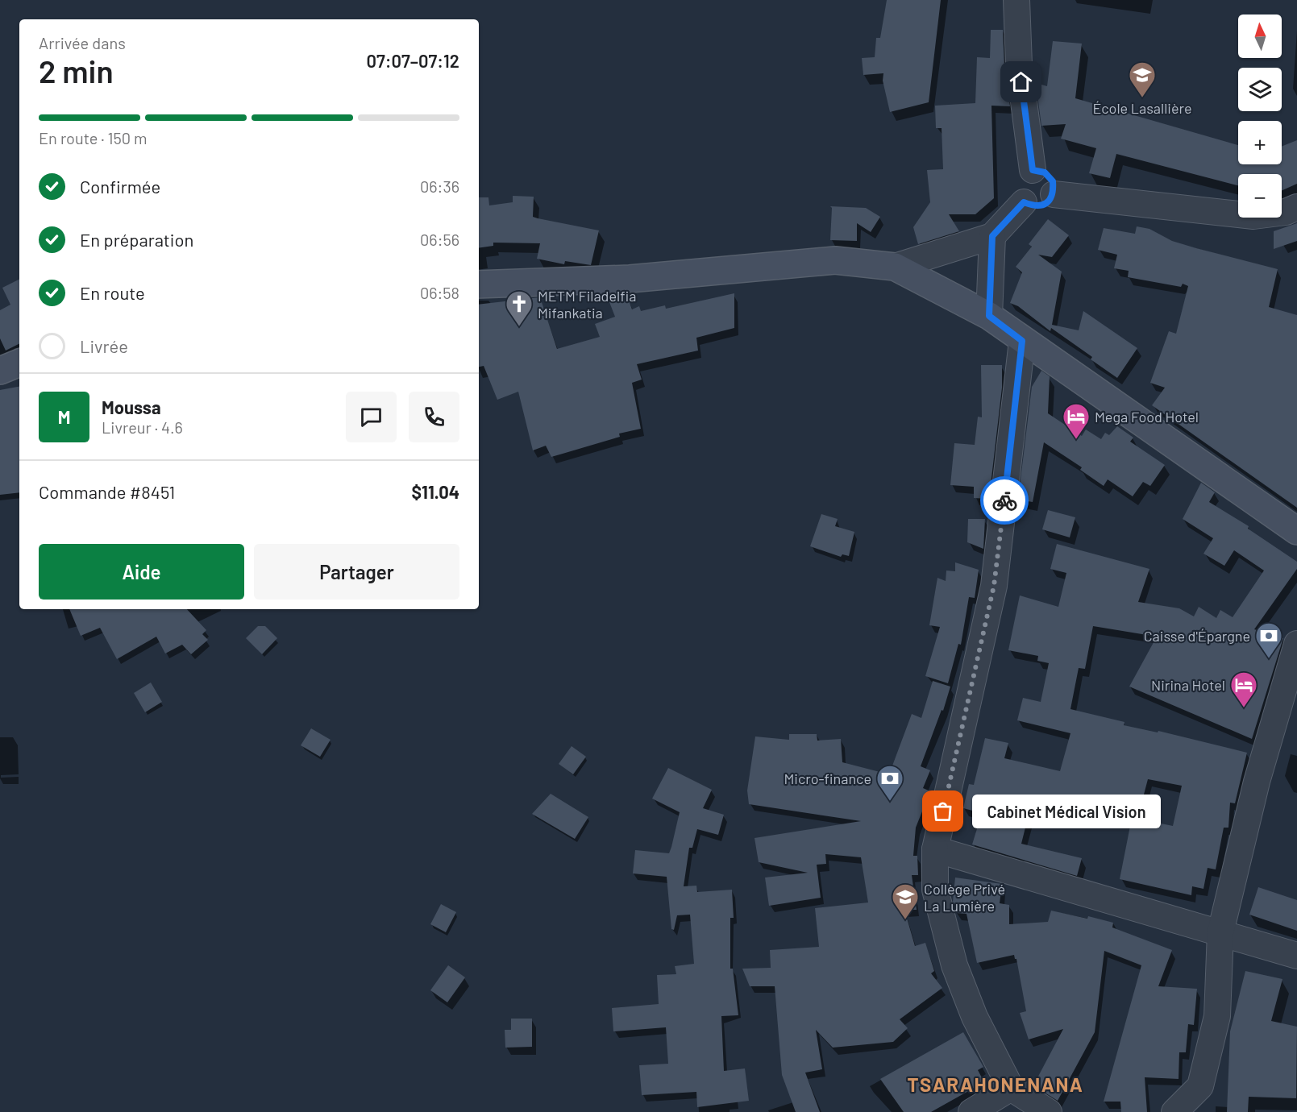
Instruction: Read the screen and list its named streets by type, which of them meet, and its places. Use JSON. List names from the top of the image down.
{
  "districts": ["TSARAHONENANA"],
  "places": {
    "school or university": ["École Lasallière", "Collège Privé La Lumière"],
    "church": ["METM Filadelfia Mifankatia"],
    "hotel": ["Mega Food Hotel", "Nirina Hotel"],
    "bank": ["Caisse d'Épargne", "Micro-finance"],
    "other": ["Cabinet Médical Vision"]
  },
  "north": "top",
  "page": {
    "map_buttons": ["+", "−"],
    "heading": ["2 min", "Arrivée dans", "07:07–07:12"],
    "panel": [
      "Moussa",
      "Livreur · 4.6",
      "Commande #8451",
      "$11.04"
    ],
    "bar": "En route · 150 m",
    "list": [
      ["Confirmée", "06:36"],
      ["En préparation", "06:56"],
      ["En route", "06:58"],
      "Livrée"
    ],
    "round": "M",
    "buttons": ["Aide", "Partager"],
    "bubble": "Cabinet Médical Vision"
  }
}
